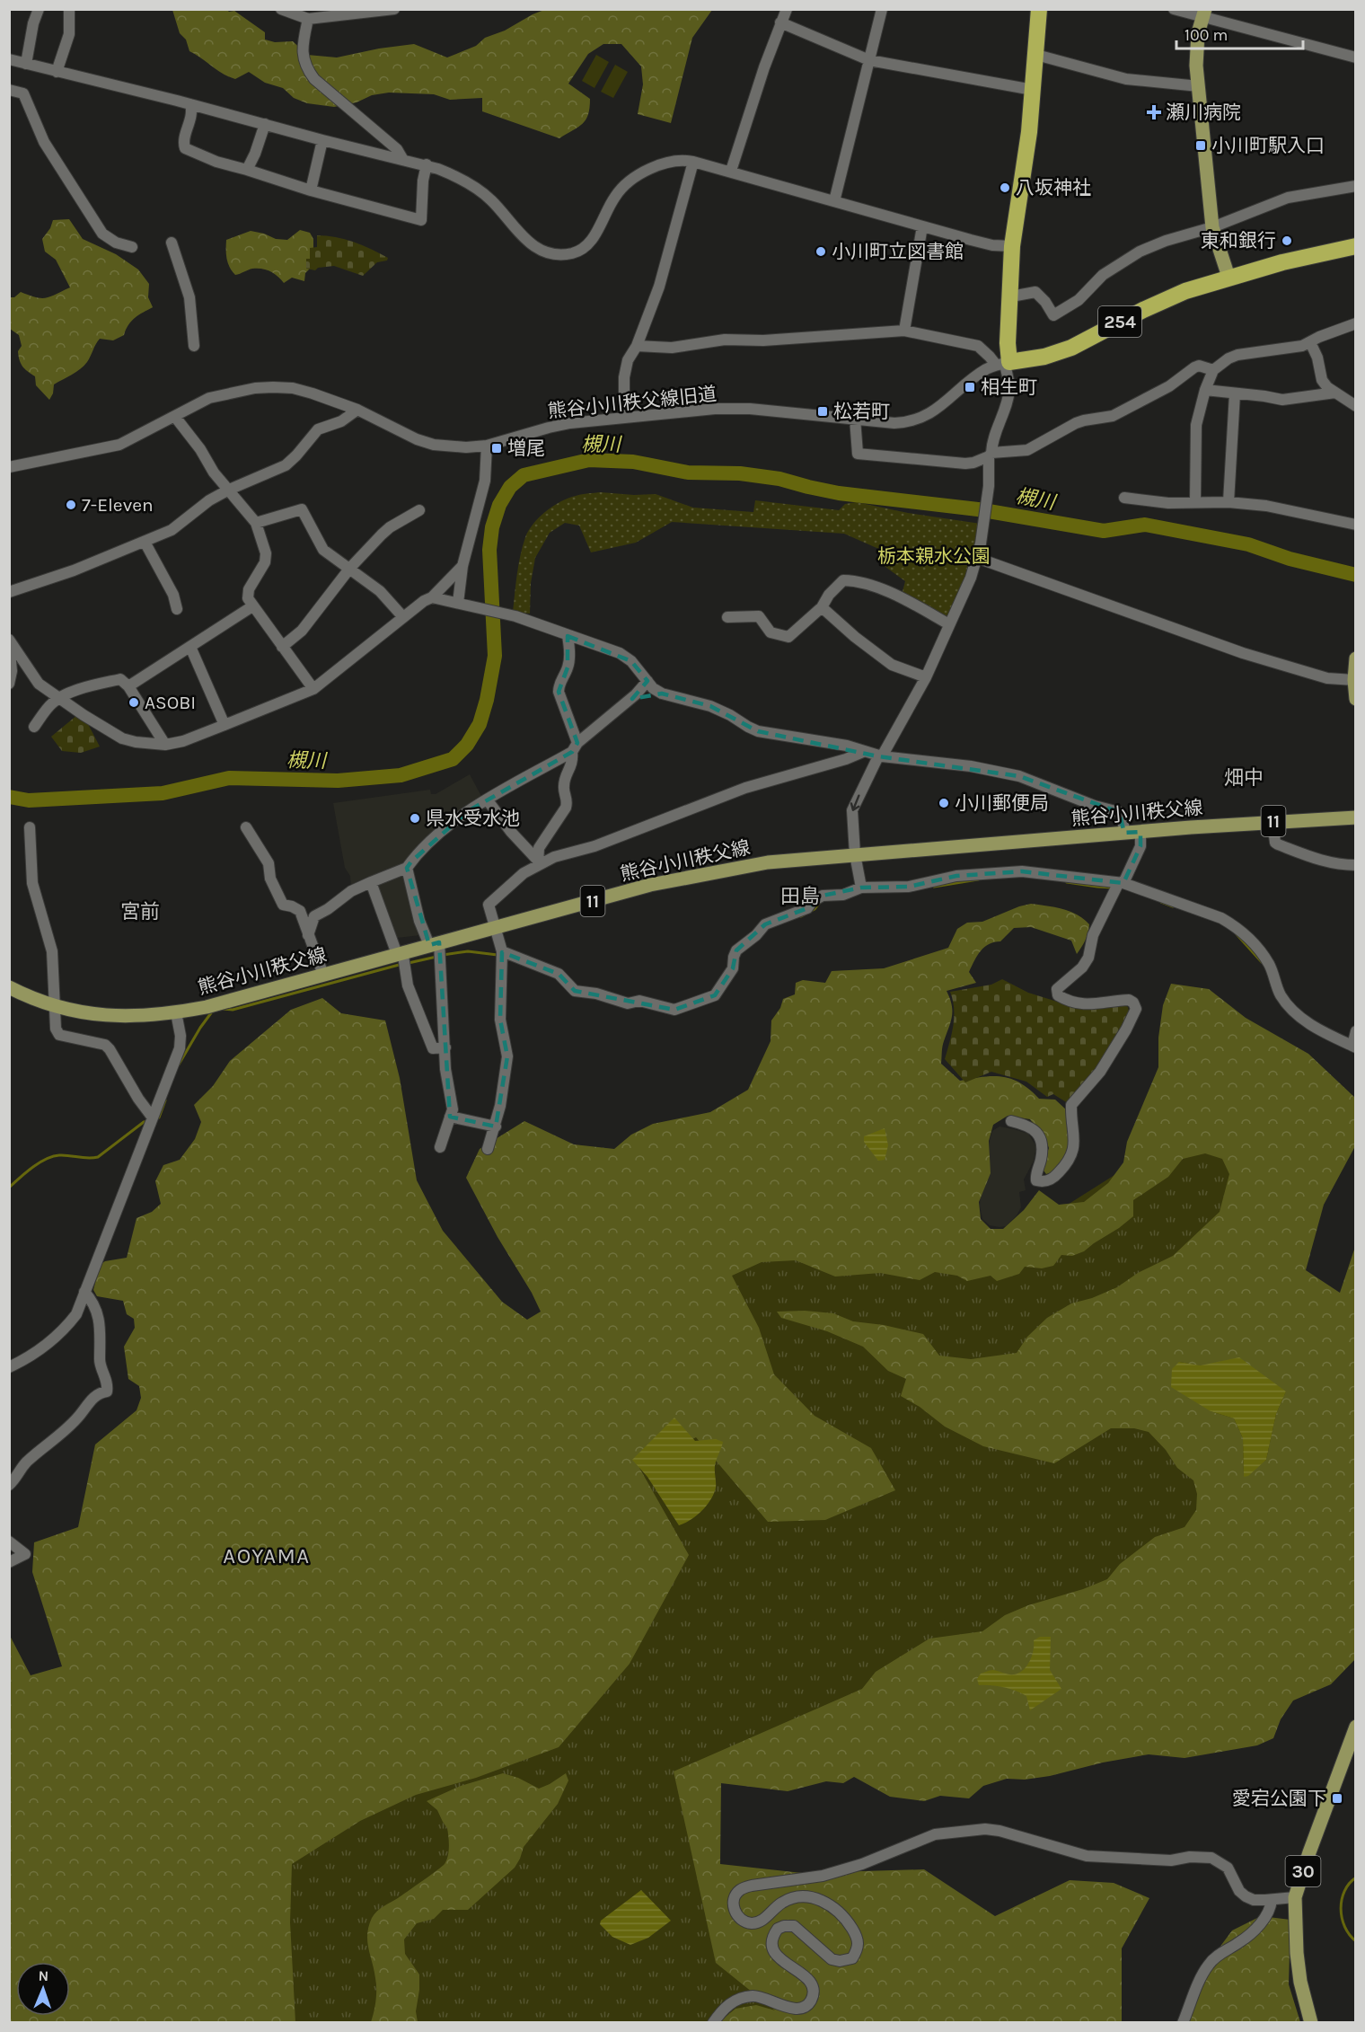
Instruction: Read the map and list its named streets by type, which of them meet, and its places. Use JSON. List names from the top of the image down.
{
  "streets": {
    "highway": ["254"],
    "main road": ["熊谷小川秩父線", "11", "30"],
    "street": ["熊谷小川秩父線旧道"]
  },
  "crossings": [
    ["254", "熊谷小川秩父線旧道"]
  ],
  "districts": [
    "畑中",
    "田島",
    "宮前",
    "AOYAMA"
  ],
  "water": ["槻川"],
  "parks": ["栃本親水公園"],
  "places": {
    "health": ["瀬川病院"],
    "transit": [
      "小川町駅入口",
      "相生町",
      "松若町",
      "増尾",
      "愛宕公園下"
    ],
    "other": [
      "八坂神社",
      "東和銀行",
      "小川町立図書館",
      "7-Eleven",
      "ASOBI",
      "小川郵便局",
      "県水受水池"
    ]
  },
  "scale_bar": "100 m",
  "north": "top"
}
